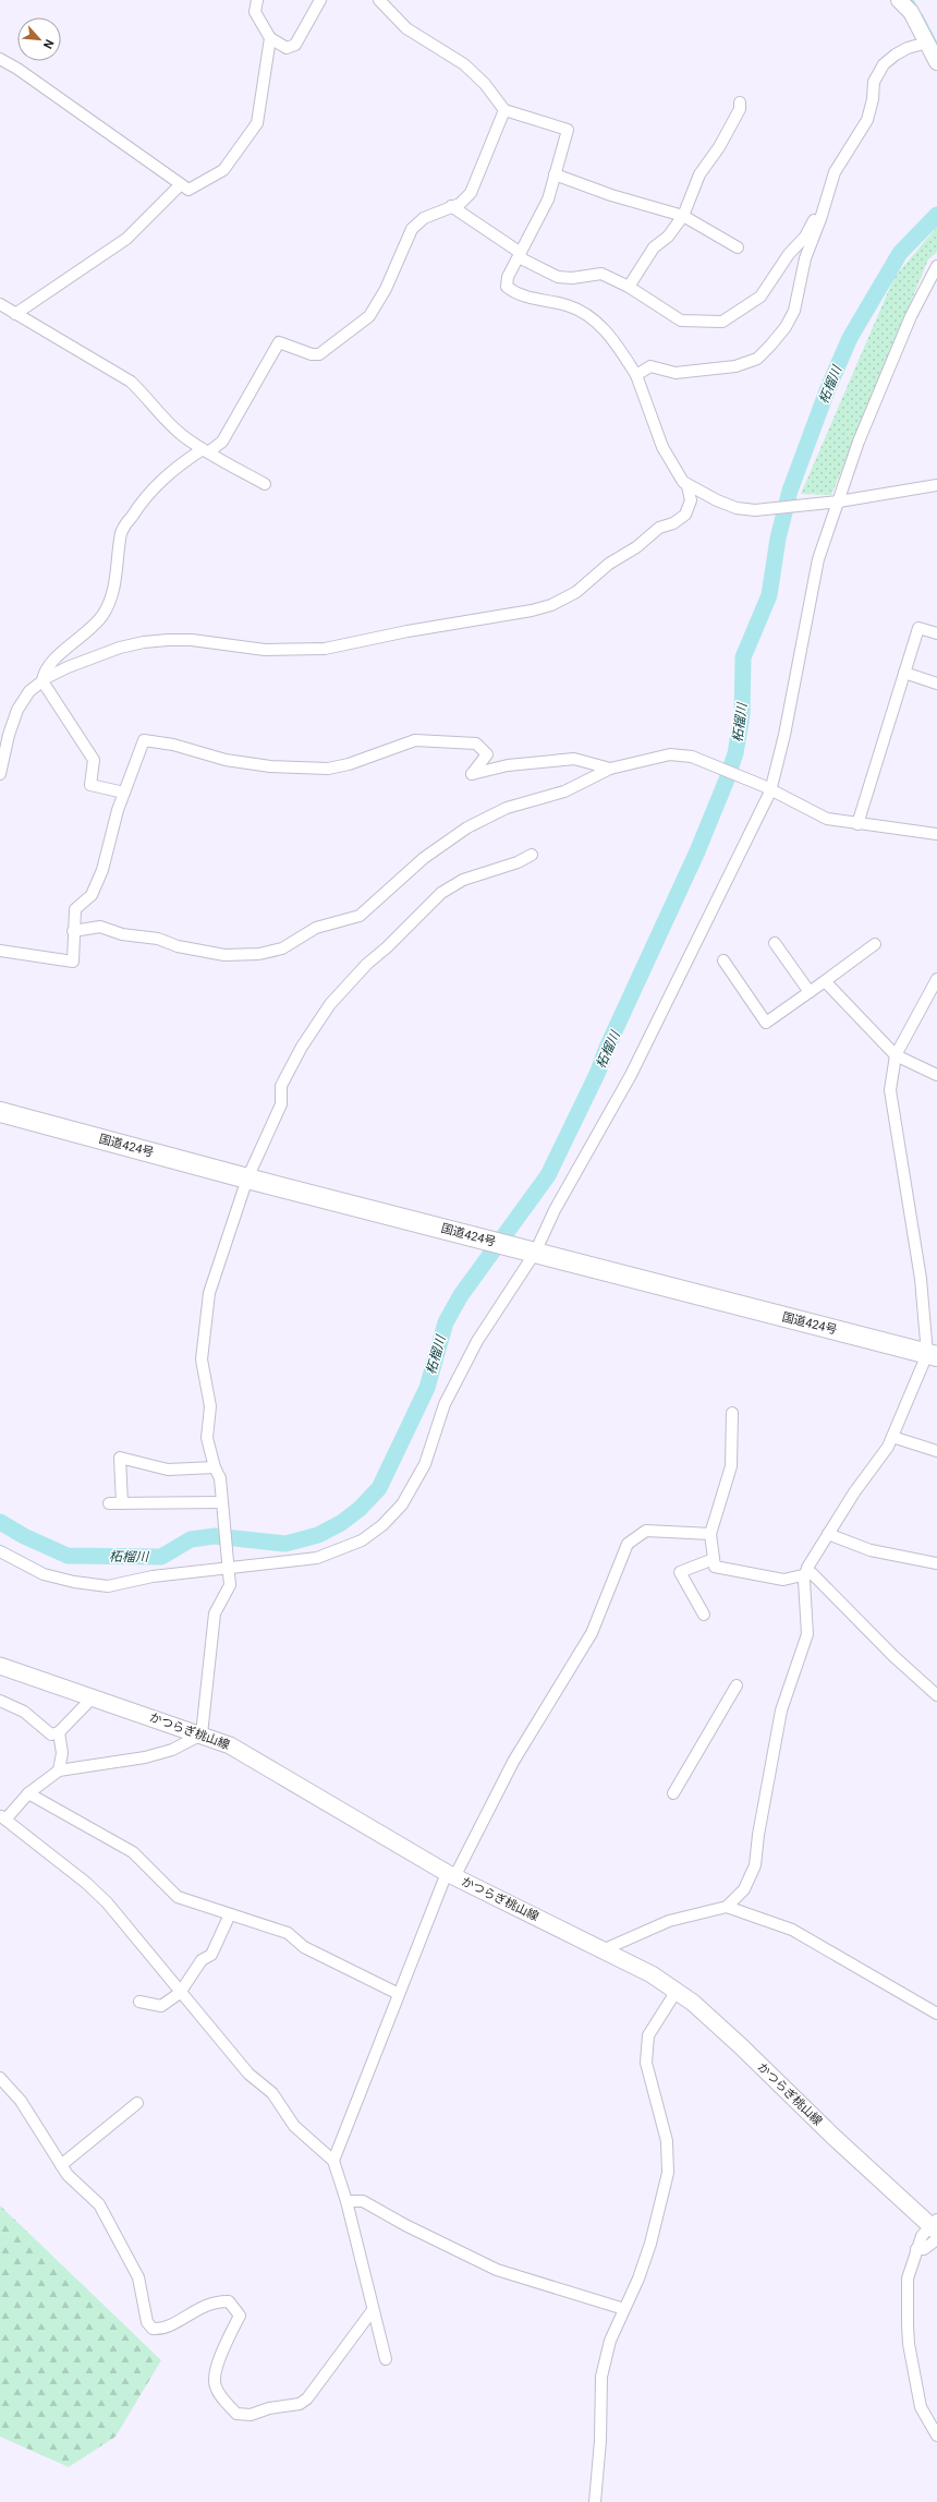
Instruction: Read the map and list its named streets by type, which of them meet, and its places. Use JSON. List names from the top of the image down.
{
  "streets": {
    "highway": ["国道424号"],
    "main road": ["かつらぎ桃山線"]
  },
  "water": ["柘榴川"],
  "north": "bottom right"
}
